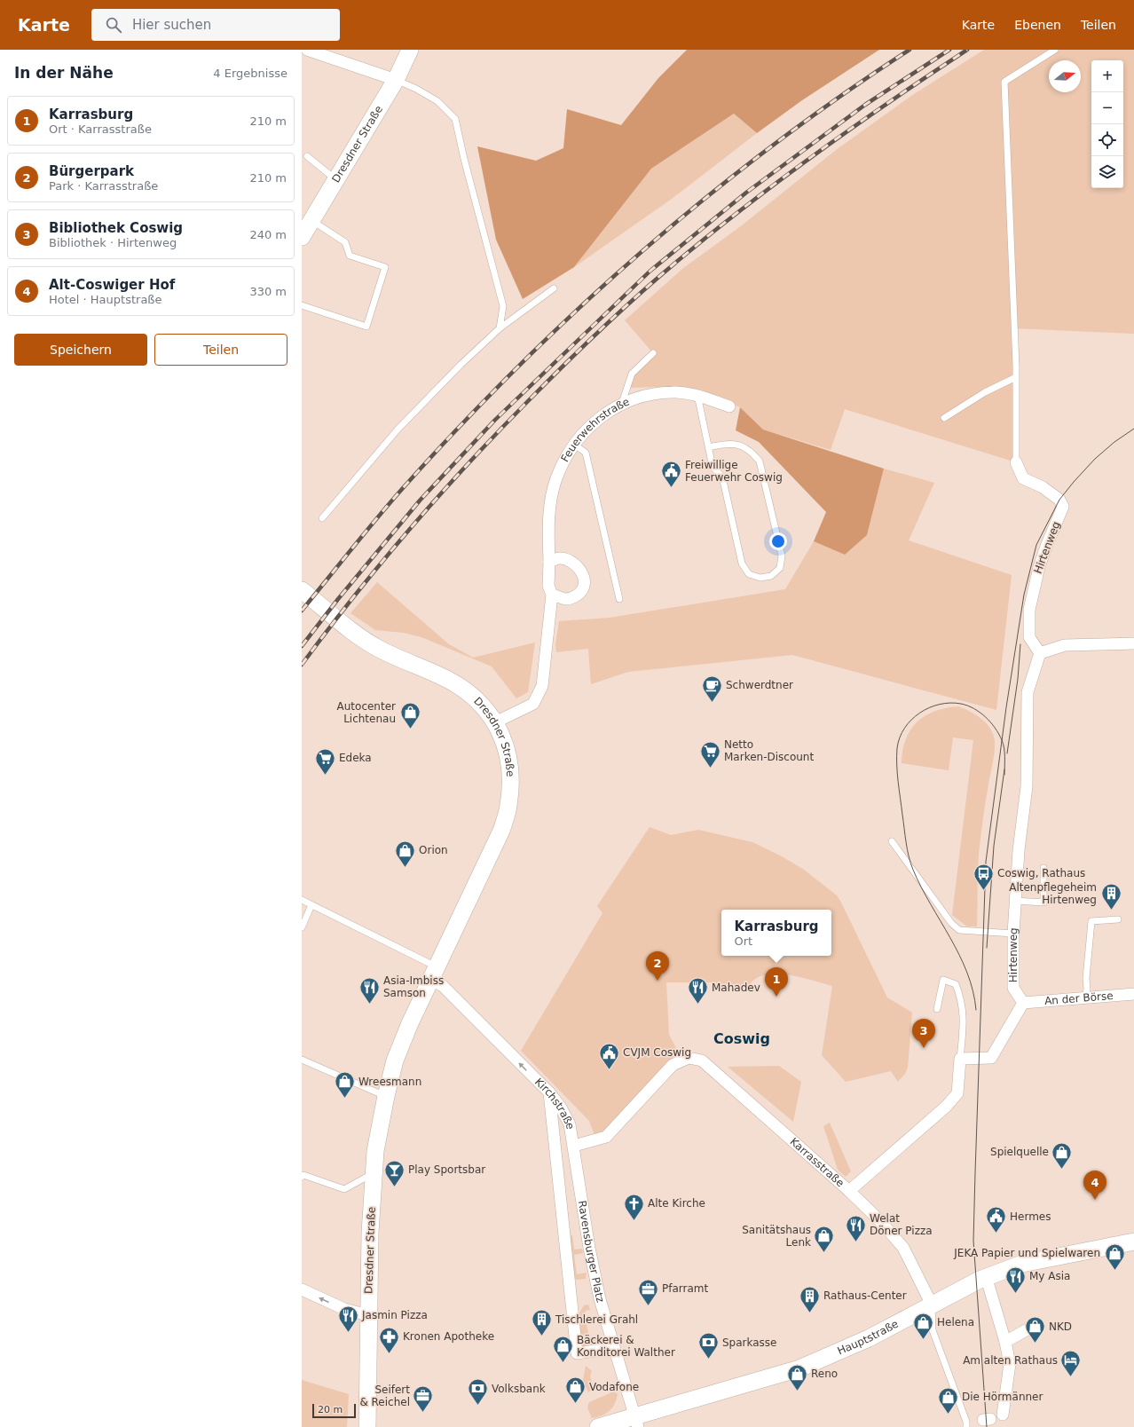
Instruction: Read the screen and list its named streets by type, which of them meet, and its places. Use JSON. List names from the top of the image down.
{
  "streets": {
    "main road": ["Dresdner Straße", "Hauptstraße"],
    "street": [
      "Feuerwehrstraße",
      "Hirtenweg",
      "An der Börse",
      "Kirchstraße",
      "Karrasstraße",
      "Ravensburger Platz"
    ]
  },
  "crossings": [
    ["Dresdner Straße", "Feuerwehrstraße"],
    ["Dresdner Straße", "Kirchstraße"],
    ["Hirtenweg", "An der Börse"],
    ["Kirchstraße", "Karrasstraße"],
    ["Kirchstraße", "Ravensburger Platz"],
    ["Karrasstraße", "Hauptstraße"],
    ["Ravensburger Platz", "Hauptstraße"]
  ],
  "one_way": ["Kirchstraße"],
  "districts": ["Coswig"],
  "places": {
    "public building": ["Freiwillige Feuerwehr Coswig", "CVJM Coswig", "Hermes"],
    "cafe": ["Schwerdtner"],
    "shop": [
      "Autocenter Lichtenau",
      "Orion",
      "Wreesmann",
      "Spielquelle",
      "Sanitätshaus Lenk",
      "JEKA Papier und Spielwaren",
      "Helena",
      "NKD",
      "Bäckerei & Konditorei Walther",
      "Reno",
      "Vodafone",
      "Die Hörmänner"
    ],
    "supermarket": ["Netto Marken-Discount", "Edeka"],
    "bus stop": ["Coswig, Rathaus"],
    "building": ["Altenpflegeheim Hirtenweg", "Rathaus-Center", "Tischlerei Grahl"],
    "restaurant": [
      "Asia-Imbiss Samson",
      "Mahadev",
      "Welat Döner Pizza",
      "My Asia",
      "Jasmin Pizza"
    ],
    "bar": ["Play Sportsbar"],
    "church": ["Alte Kirche"],
    "office": ["Pfarramt", "Seifert & Reichel"],
    "pharmacy": ["Kronen Apotheke"],
    "bank": ["Sparkasse", "Volksbank"],
    "hotel": ["Am alten Rathaus"]
  },
  "scale_bar": "20 m",
  "north": "right",
  "page": {
    "header": "Karte",
    "search": "Hier suchen",
    "nav": ["Karte", "Ebenen", "Teilen"],
    "heading": ["In der Nähe", "4 Ergebnisse"],
    "map_buttons": ["+", "−"],
    "list": [
      {
        "mark": "1",
        "name": "Karrasburg",
        "note": "Ort · Karrasstraße",
        "value": "210 m"
      },
      {
        "mark": "2",
        "name": "Bürgerpark",
        "note": "Park · Karrasstraße",
        "value": "210 m"
      },
      {
        "mark": "3",
        "name": "Bibliothek Coswig",
        "note": "Bibliothek · Hirtenweg",
        "value": "240 m"
      },
      {
        "mark": "4",
        "name": "Alt-Coswiger Hof",
        "note": "Hotel · Hauptstraße",
        "value": "330 m"
      }
    ],
    "buttons": ["Speichern", "Teilen"],
    "popup": ["Karrasburg", "Ort"],
    "pins": [
      "2",
      "1",
      "3",
      "4"
    ],
    "scale": "20 m"
  }
}
